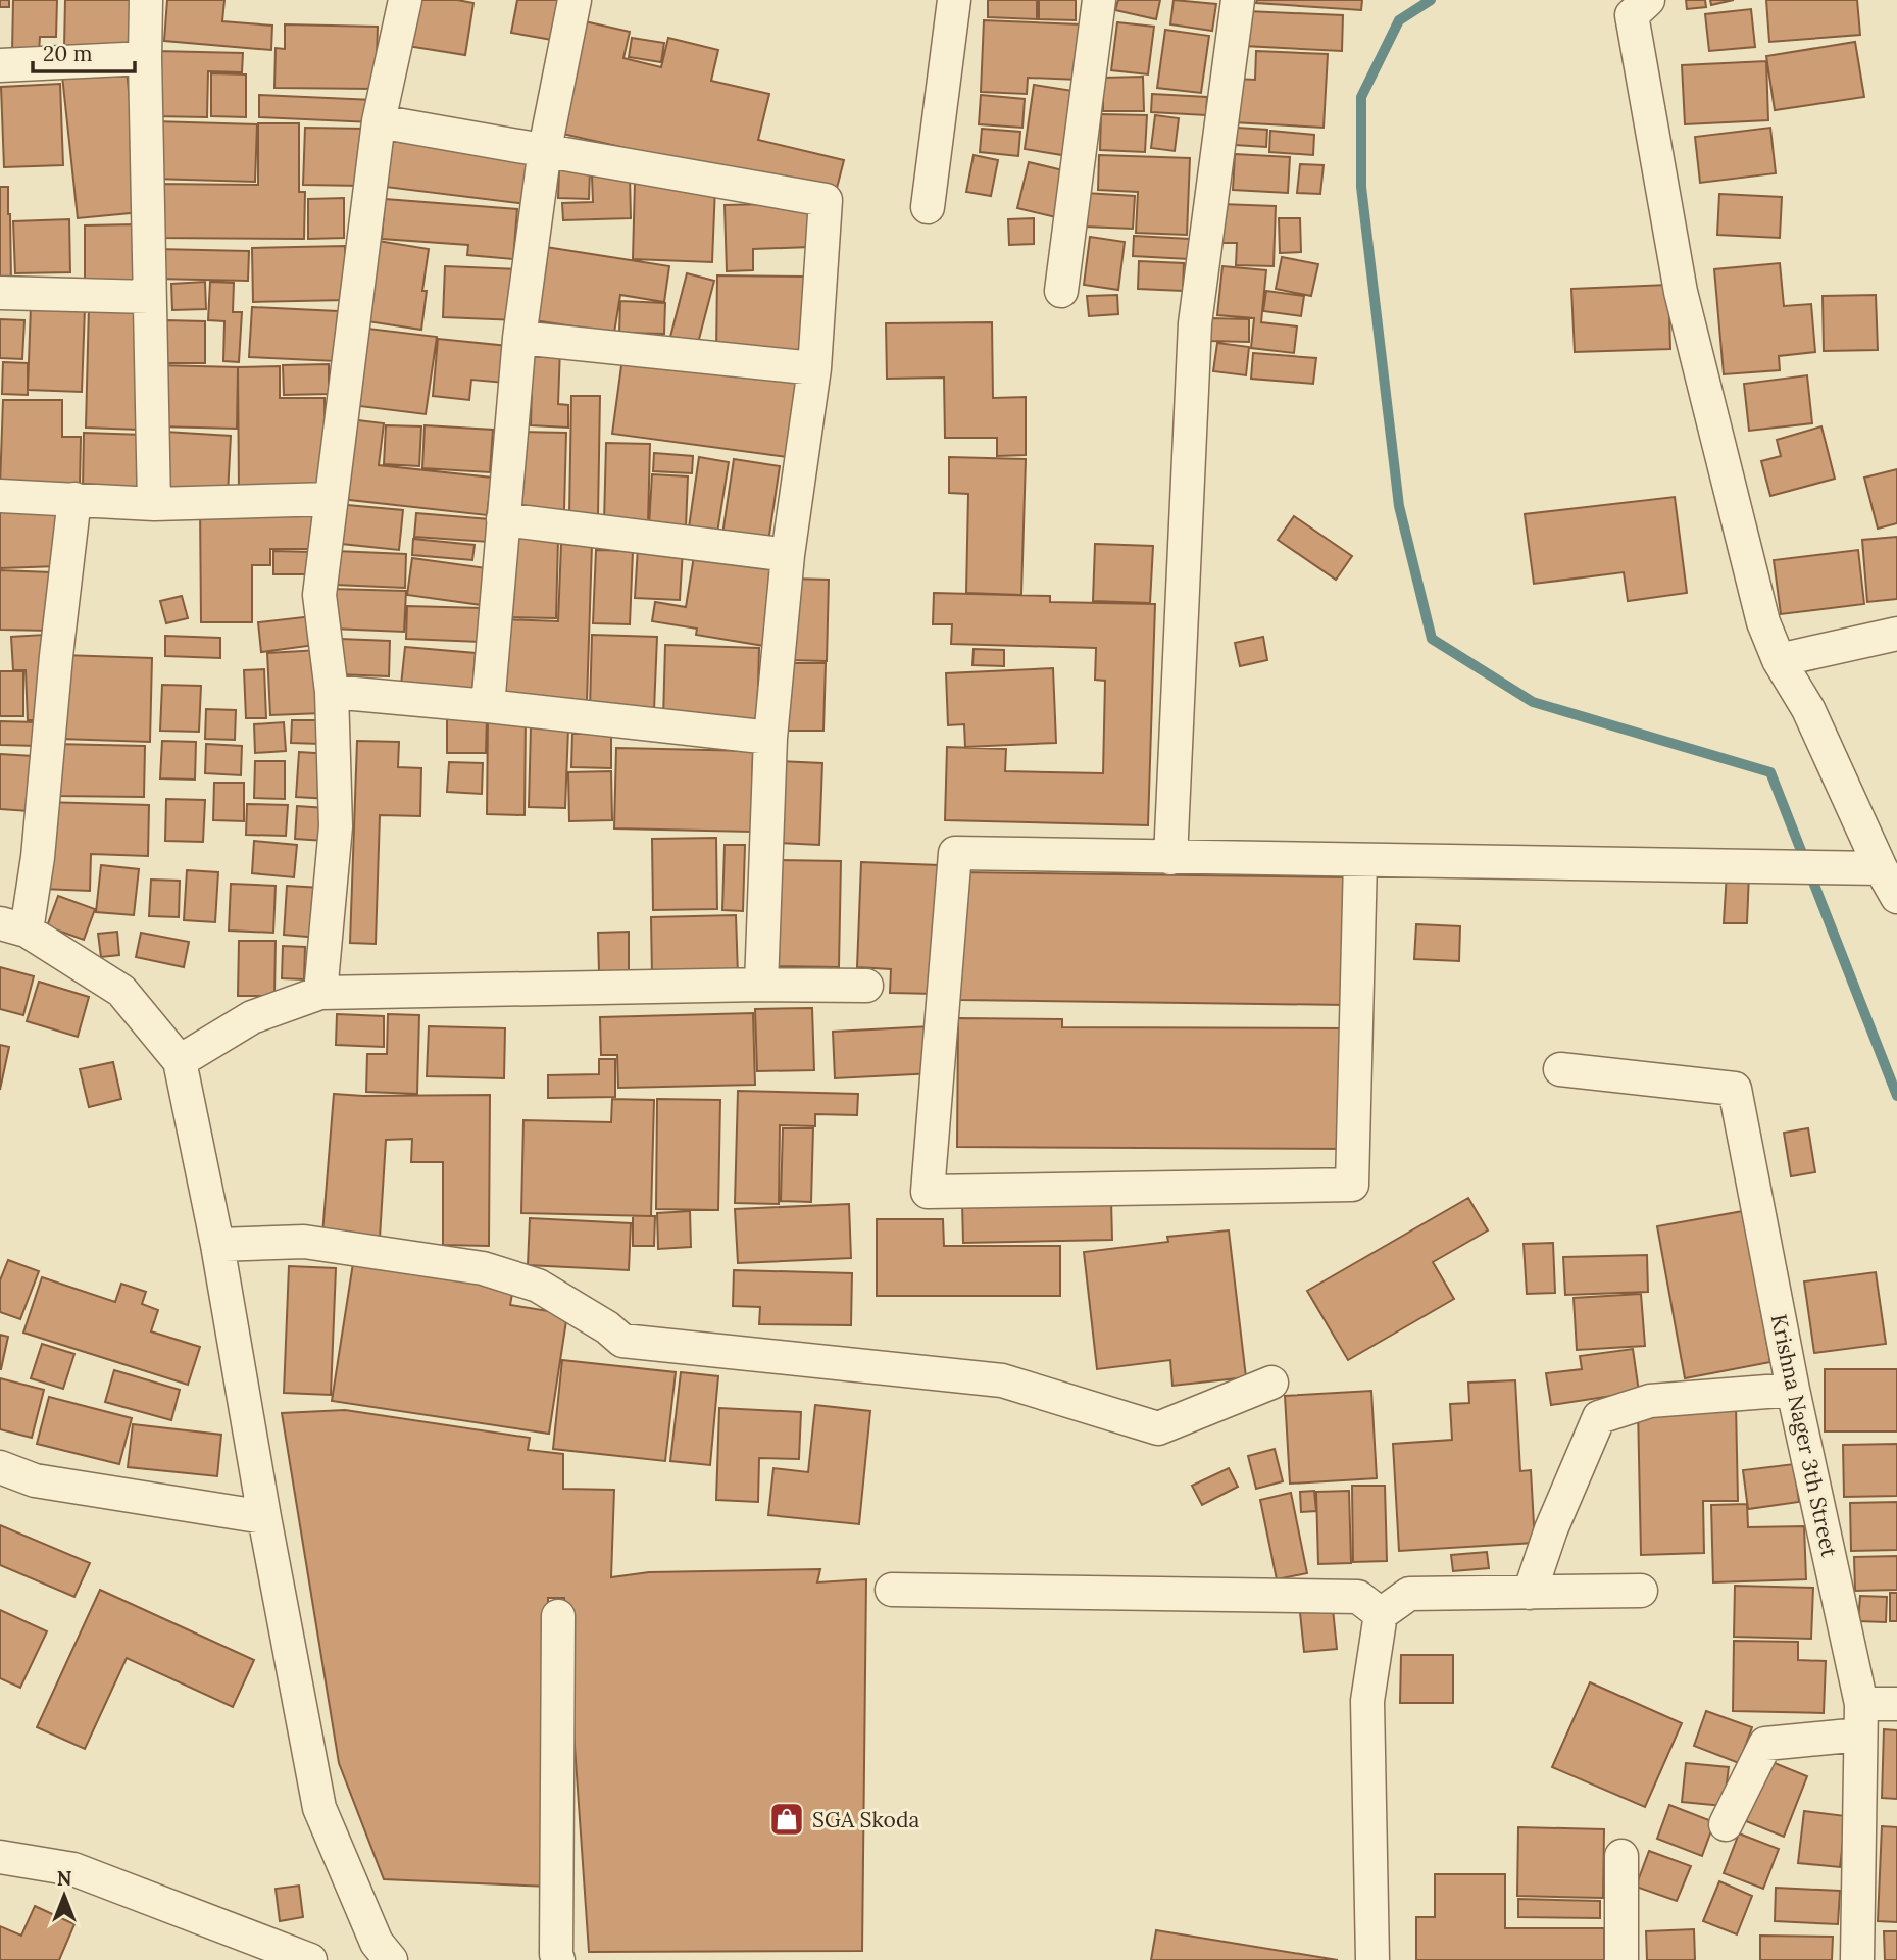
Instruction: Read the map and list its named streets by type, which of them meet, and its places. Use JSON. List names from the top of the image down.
{
  "streets": {
    "street": ["Krishna Nager 3th Street"]
  },
  "places": {
    "shop": ["SGA Skoda"]
  },
  "scale_bar": "20 m",
  "north": "top"
}
